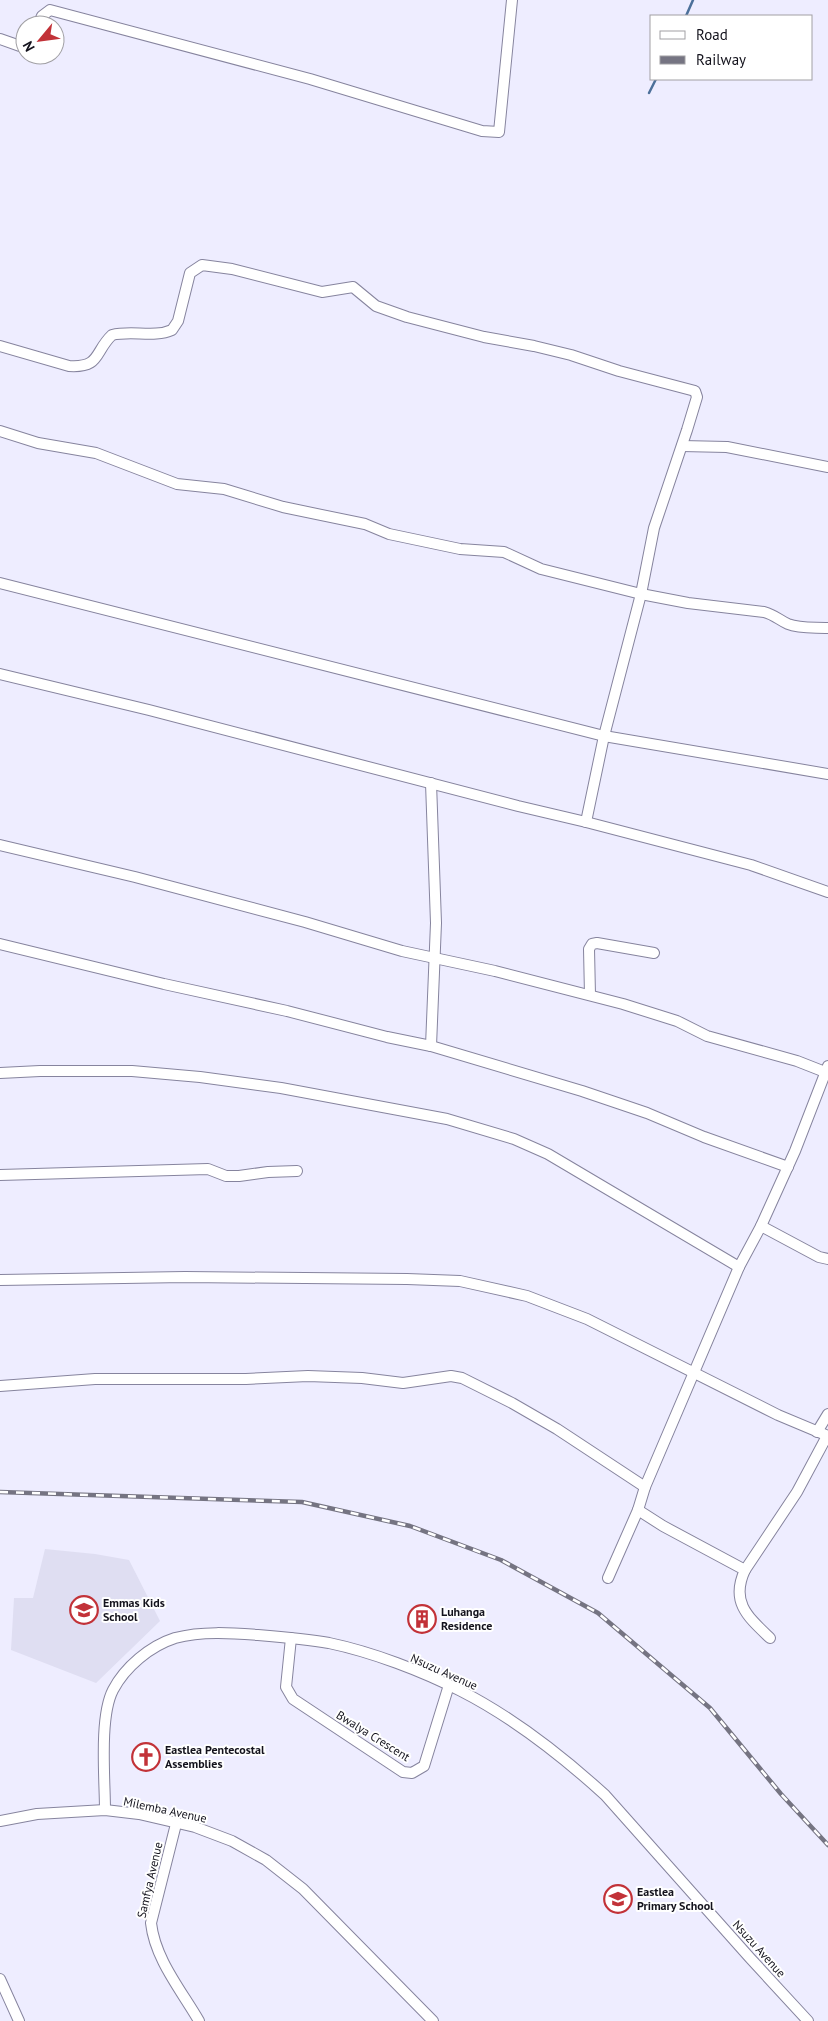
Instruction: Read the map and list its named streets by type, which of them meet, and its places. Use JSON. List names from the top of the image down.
{
  "streets": {
    "street": [
      "Nsuzu Avenue",
      "Bwalya Crescent",
      "Milemba Avenue",
      "Samfya Avenue"
    ]
  },
  "crossings": [
    ["Nsuzu Avenue", "Bwalya Crescent"],
    ["Nsuzu Avenue", "Milemba Avenue"],
    ["Milemba Avenue", "Samfya Avenue"]
  ],
  "places": {
    "school or university": ["Emmas Kids School", "Eastlea Primary School"],
    "building": ["Luhanga Residence"],
    "church": ["Eastlea Pentecostal Assemblies"]
  },
  "legend": ["Road", "Railway"],
  "north": "bottom left"
}
